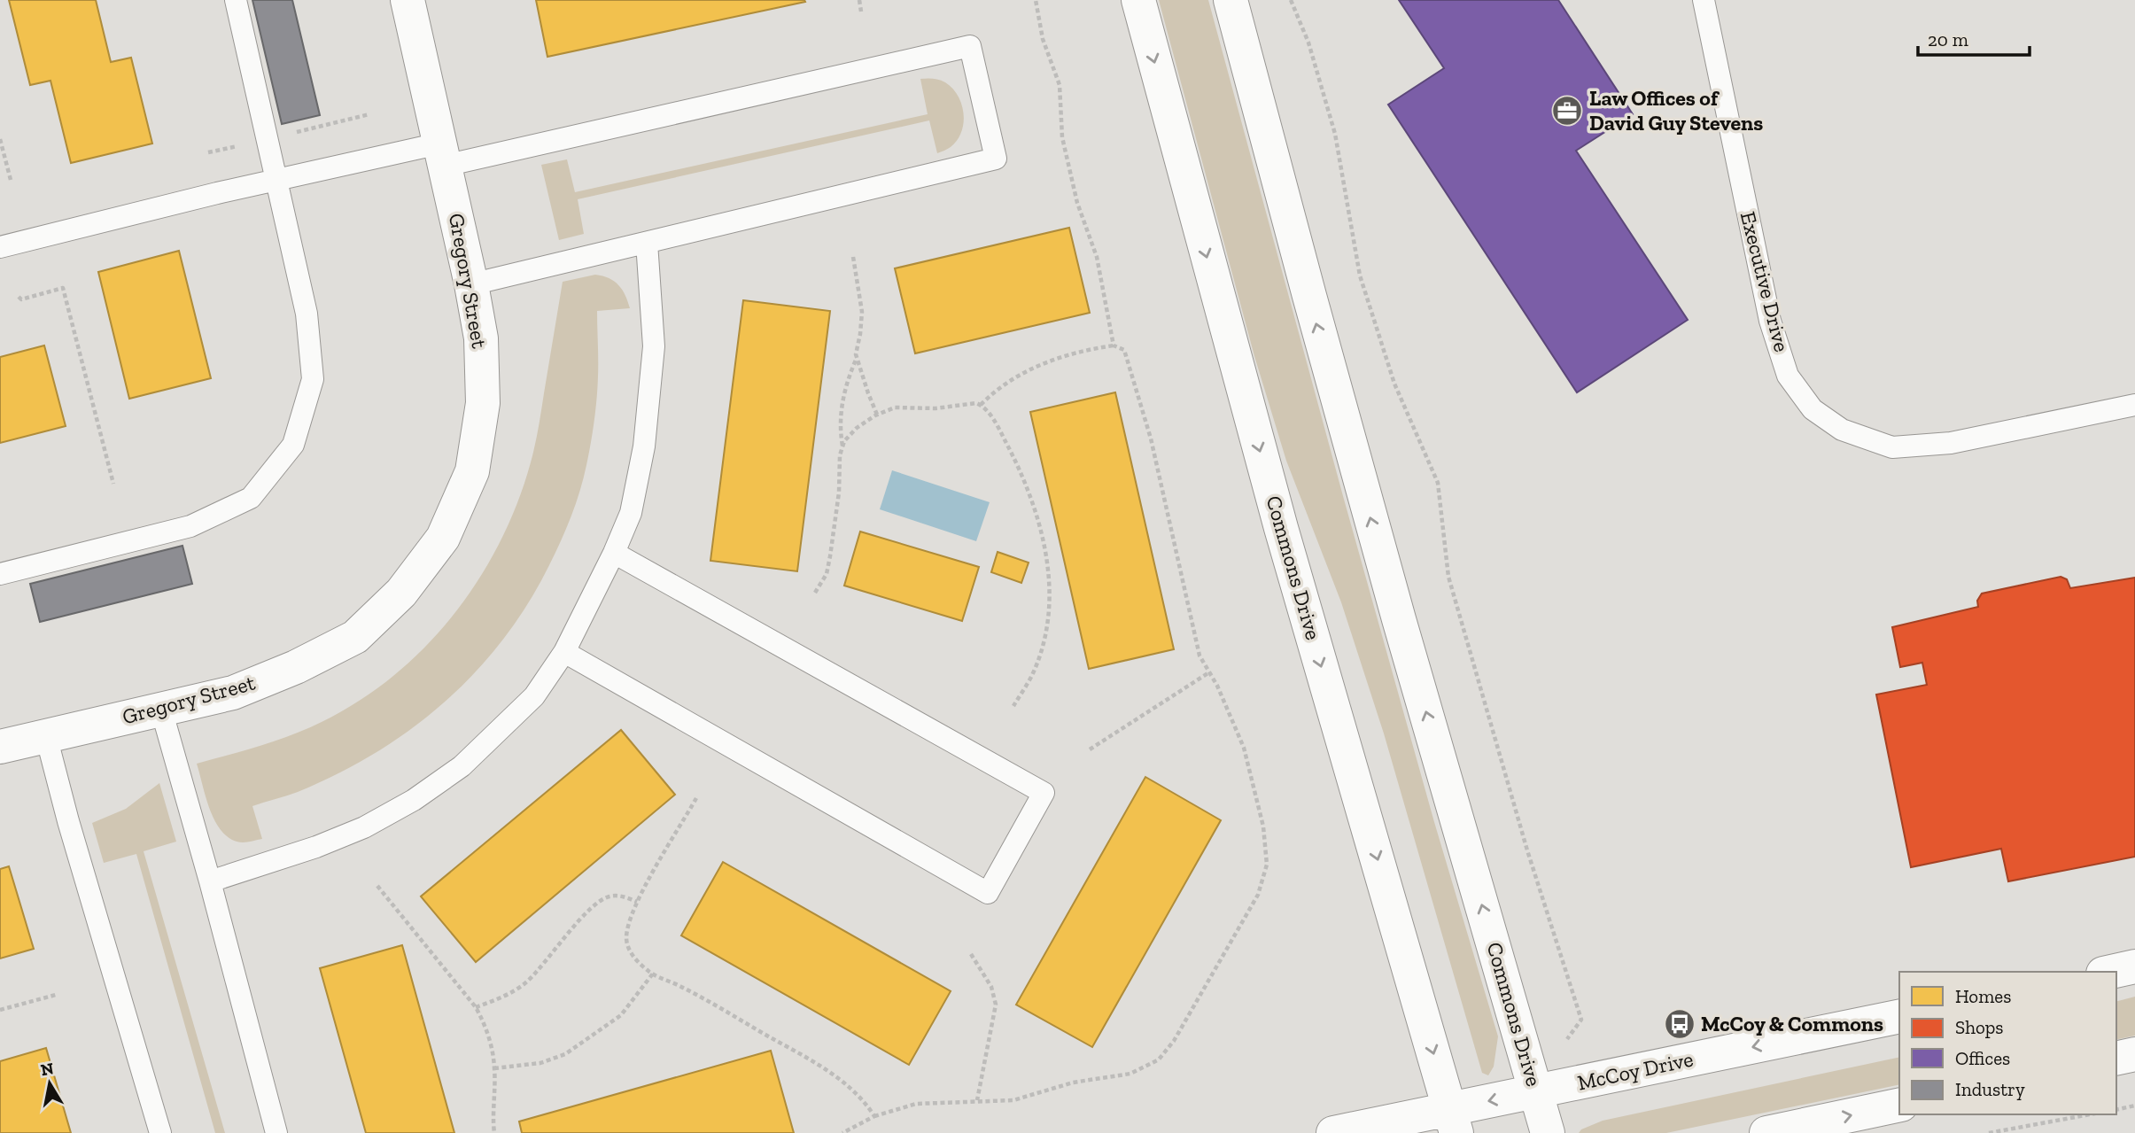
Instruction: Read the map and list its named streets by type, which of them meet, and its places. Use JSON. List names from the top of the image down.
{
  "streets": {
    "street": ["Gregory Street", "Commons Drive", "McCoy Drive"],
    "lane": ["Executive Drive"]
  },
  "crossings": [
    ["Commons Drive", "McCoy Drive"]
  ],
  "one_way": ["McCoy Drive"],
  "places": {
    "office": ["Law Offices of David Guy Stevens"],
    "bus stop": ["McCoy & Commons"]
  },
  "legend": [
    "Homes",
    "Shops",
    "Offices",
    "Industry"
  ],
  "scale_bar": "20 m",
  "north": "top"
}
